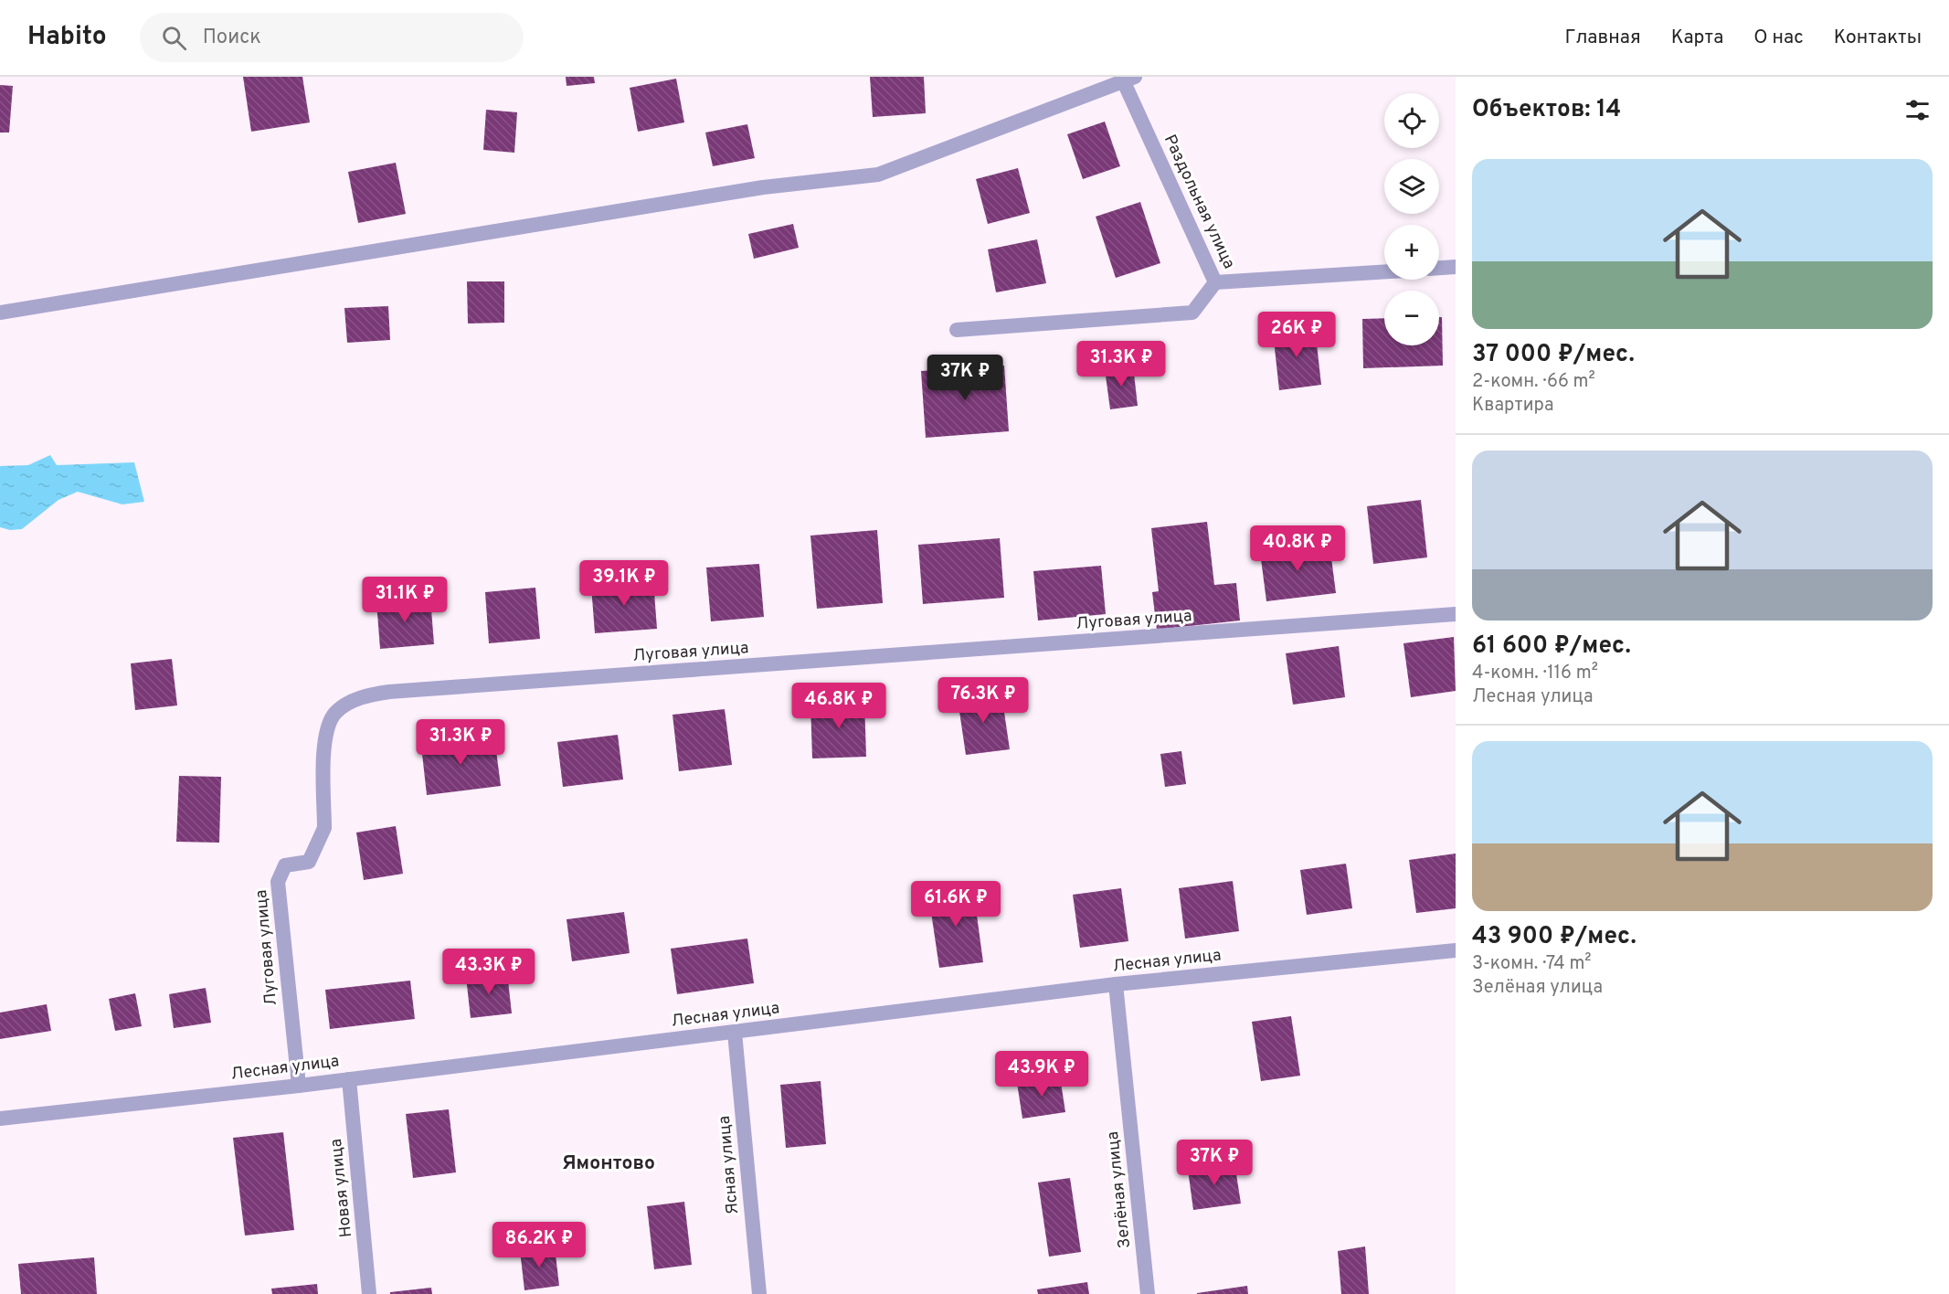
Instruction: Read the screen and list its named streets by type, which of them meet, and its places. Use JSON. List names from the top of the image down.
{
  "streets": {
    "street": [
      "Раздольная улица",
      "Луговая улица",
      "Лесная улица",
      "Ясная улица",
      "Новая улица",
      "Зелёная улица"
    ]
  },
  "crossings": [
    ["Луговая улица", "Лесная улица"],
    ["Лесная улица", "Ясная улица"],
    ["Лесная улица", "Новая улица"],
    ["Лесная улица", "Зелёная улица"]
  ],
  "districts": ["Ямонтово"],
  "page": {
    "header": "Habito",
    "search": "Поиск",
    "nav": [
      "Главная",
      "Карта",
      "О нас",
      "Контакты"
    ],
    "heading": "Объектов: 14",
    "map_buttons": ["+", "−"],
    "list": [
      {
        "name": "37 000 ₽/мес.",
        "note": "2-комн. · 66 m² · Квартира"
      },
      {
        "name": "61 600 ₽/мес.",
        "note": "4-комн. · 116 m² · Лесная улица"
      },
      {
        "name": "43 900 ₽/мес.",
        "note": "3-комн. · 74 m² · Зелёная улица"
      }
    ],
    "price": [
      "26K ₽",
      "31.3K ₽",
      "37K ₽",
      "40.8K ₽",
      "39.1K ₽",
      "31.1K ₽",
      "76.3K ₽",
      "46.8K ₽",
      "31.3K ₽",
      "61.6K ₽",
      "43.3K ₽",
      "43.9K ₽",
      "37K ₽",
      "86.2K ₽"
    ]
  }
}
